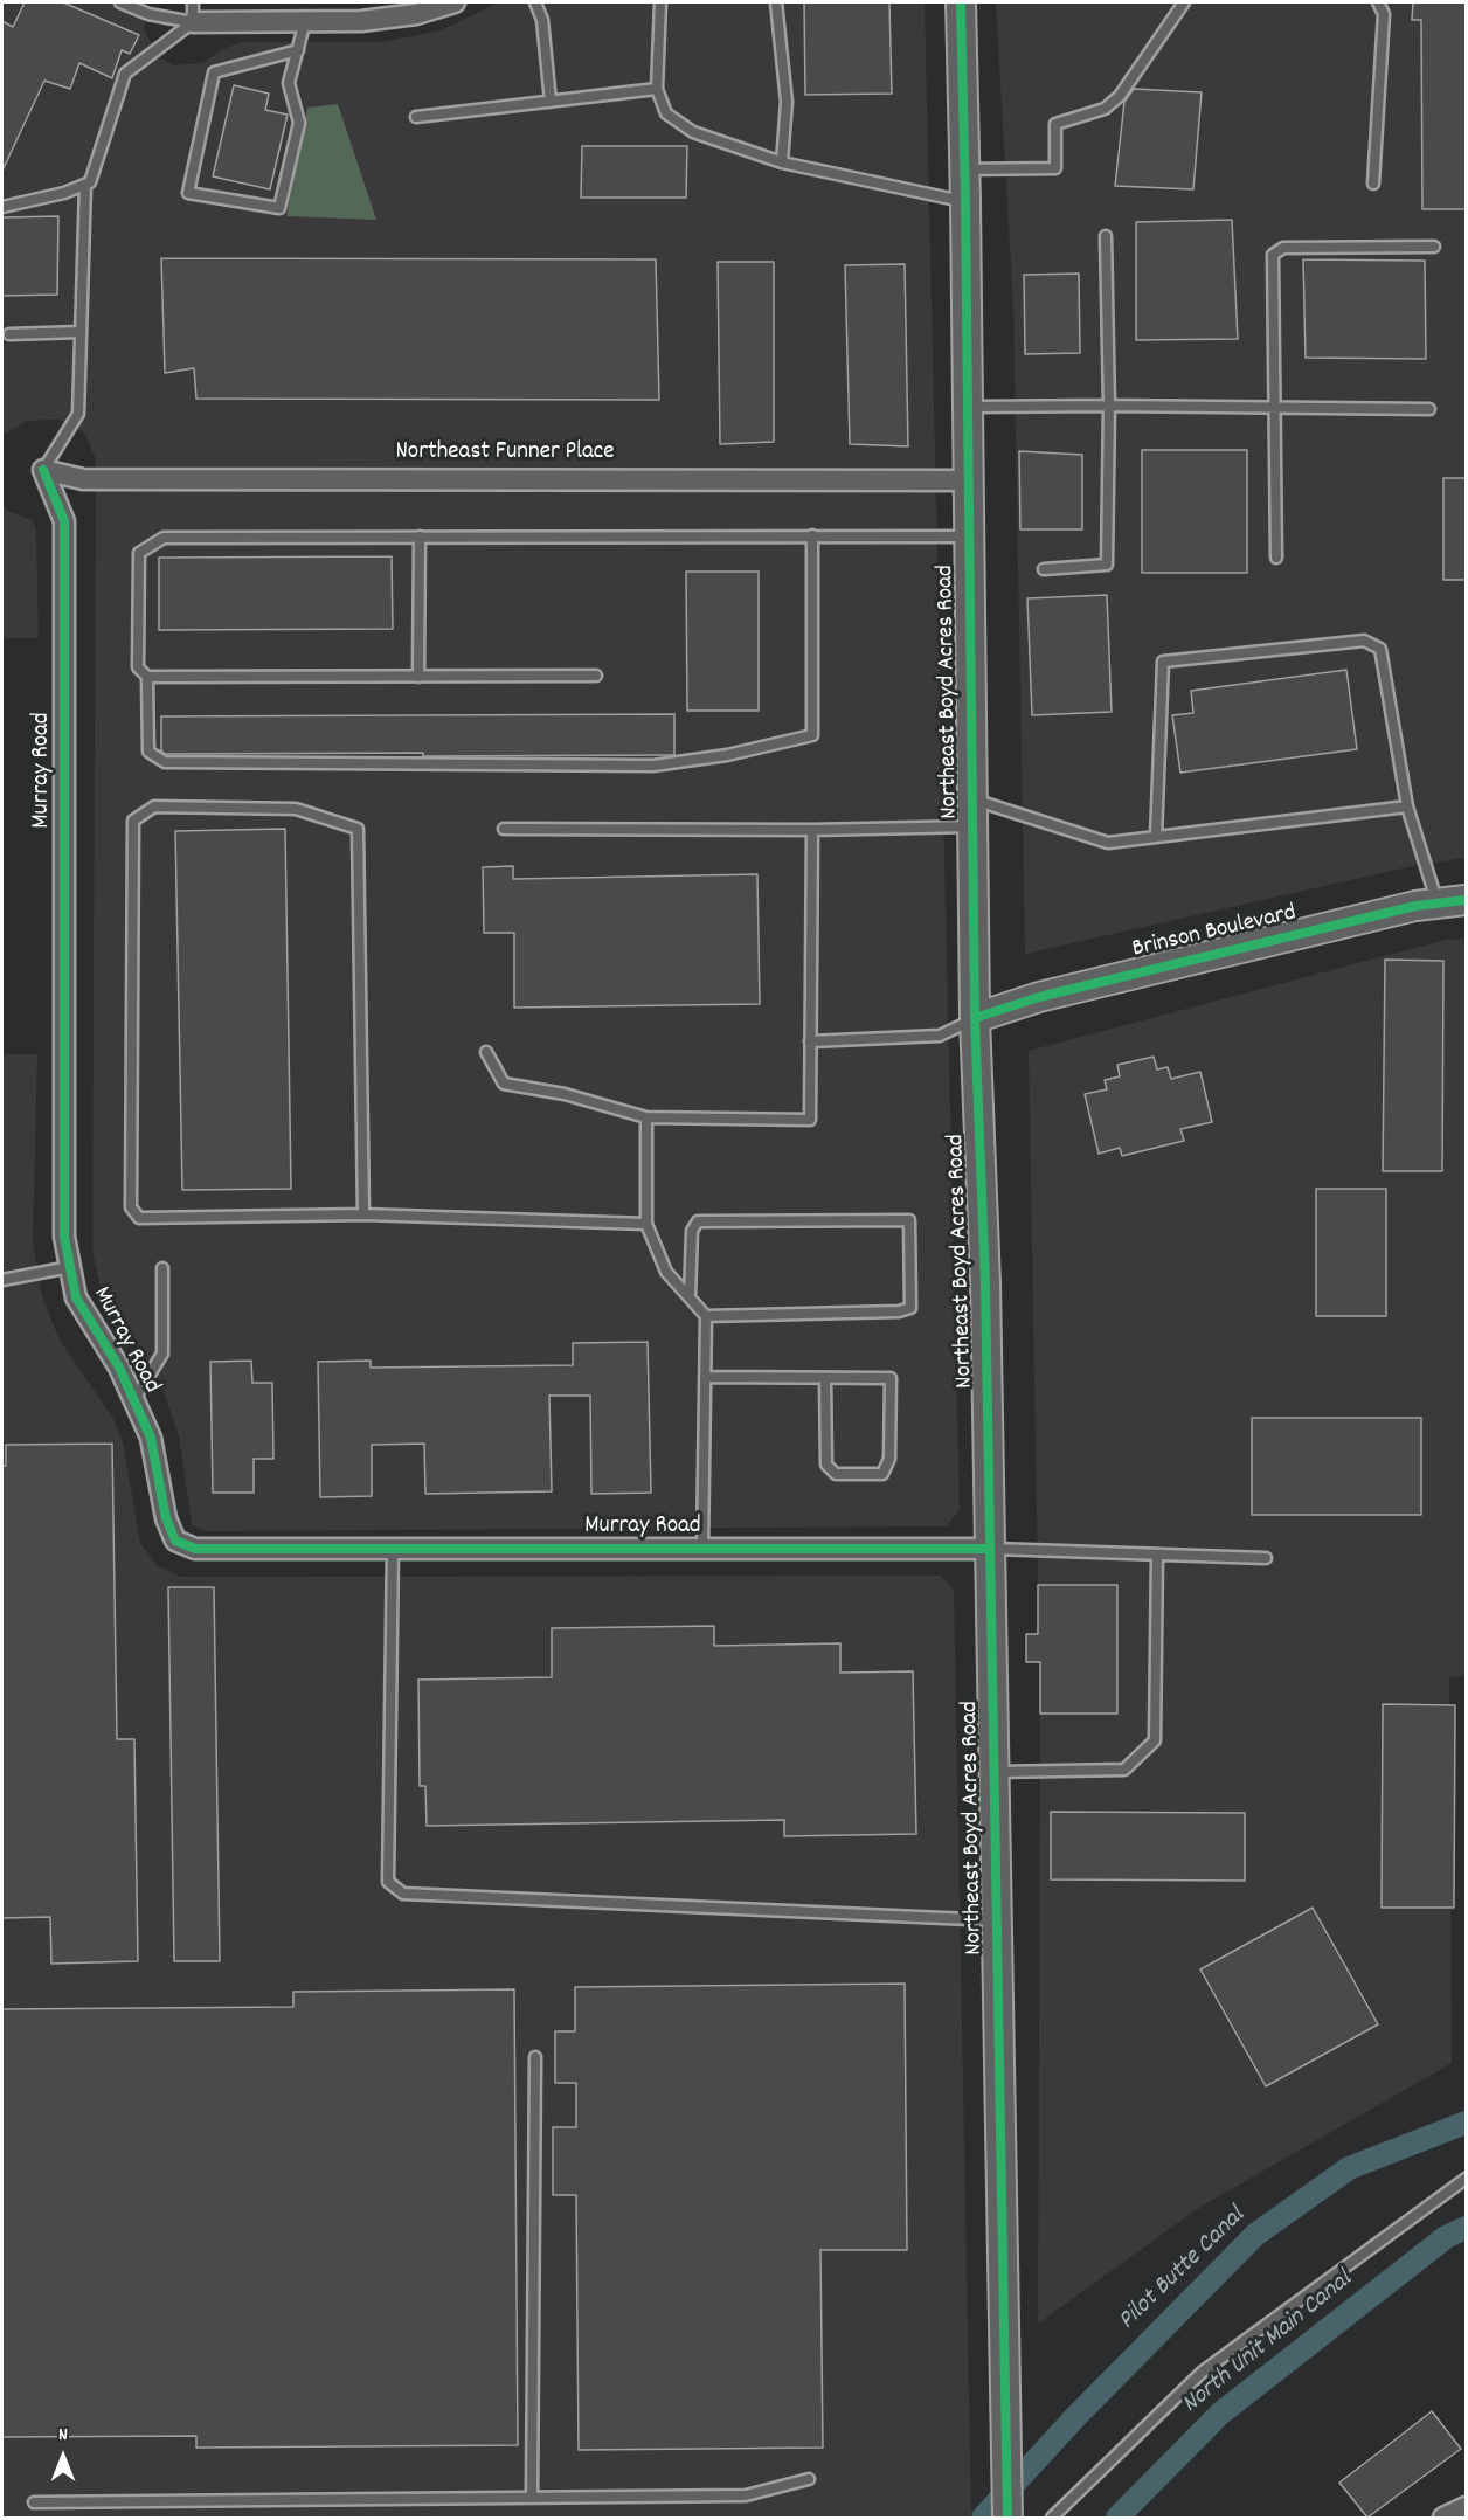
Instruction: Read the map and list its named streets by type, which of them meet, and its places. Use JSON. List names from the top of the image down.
{
  "streets": {
    "street": [
      "Northeast Funner Place",
      "Northeast Boyd Acres Road",
      "Murray Road",
      "Brinson Boulevard"
    ]
  },
  "crossings": [
    ["Northeast Funner Place", "Northeast Boyd Acres Road"],
    ["Northeast Funner Place", "Murray Road"],
    ["Northeast Boyd Acres Road", "Murray Road"],
    ["Northeast Boyd Acres Road", "Brinson Boulevard"]
  ],
  "water": ["Pilot Butte Canal", "North Unit Main Canal"],
  "north": "top"
}
